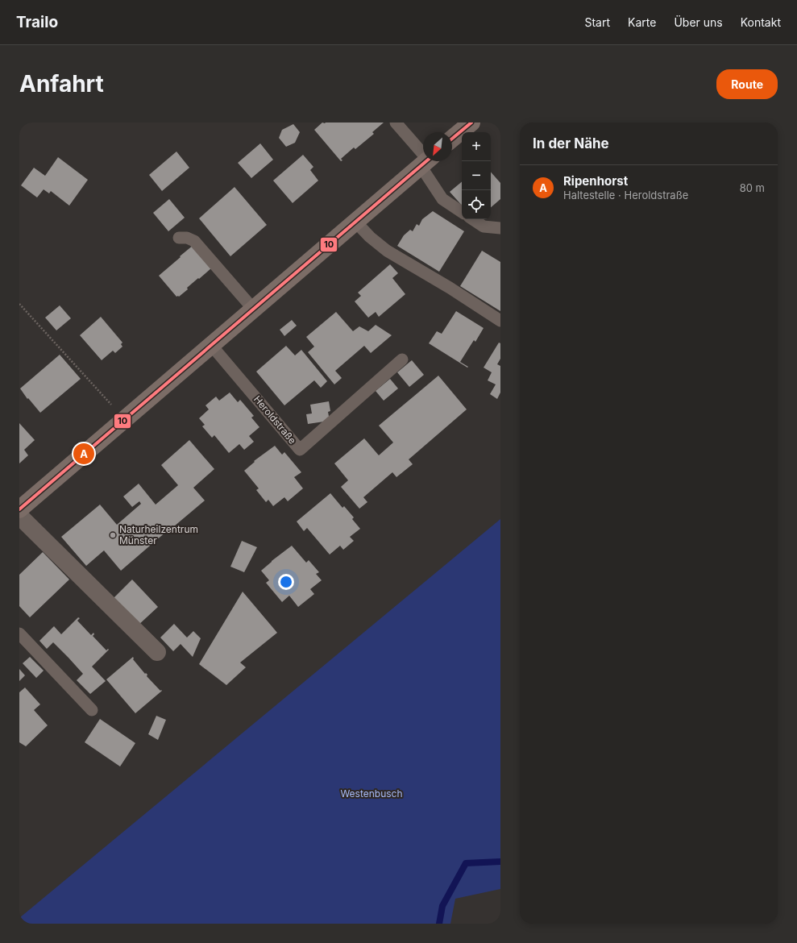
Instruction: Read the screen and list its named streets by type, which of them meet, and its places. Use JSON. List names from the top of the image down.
{
  "streets": {
    "lane": ["Heroldstraße"]
  },
  "parks": ["Westenbusch"],
  "places": ["Naturheilzentrum Münster"],
  "lines": ["transit line 10"],
  "north": "bottom left",
  "page": {
    "header": "Trailo",
    "nav": [
      "Start",
      "Karte",
      "Über uns",
      "Kontakt"
    ],
    "buttons": "Route",
    "title": "Anfahrt",
    "heading": "In der Nähe",
    "map_buttons": ["+", "−"],
    "list": [
      {
        "mark": "A",
        "name": "Ripenhorst",
        "note": "Haltestelle · Heroldstraße",
        "value": "80 m"
      }
    ],
    "pins": "A"
  }
}
